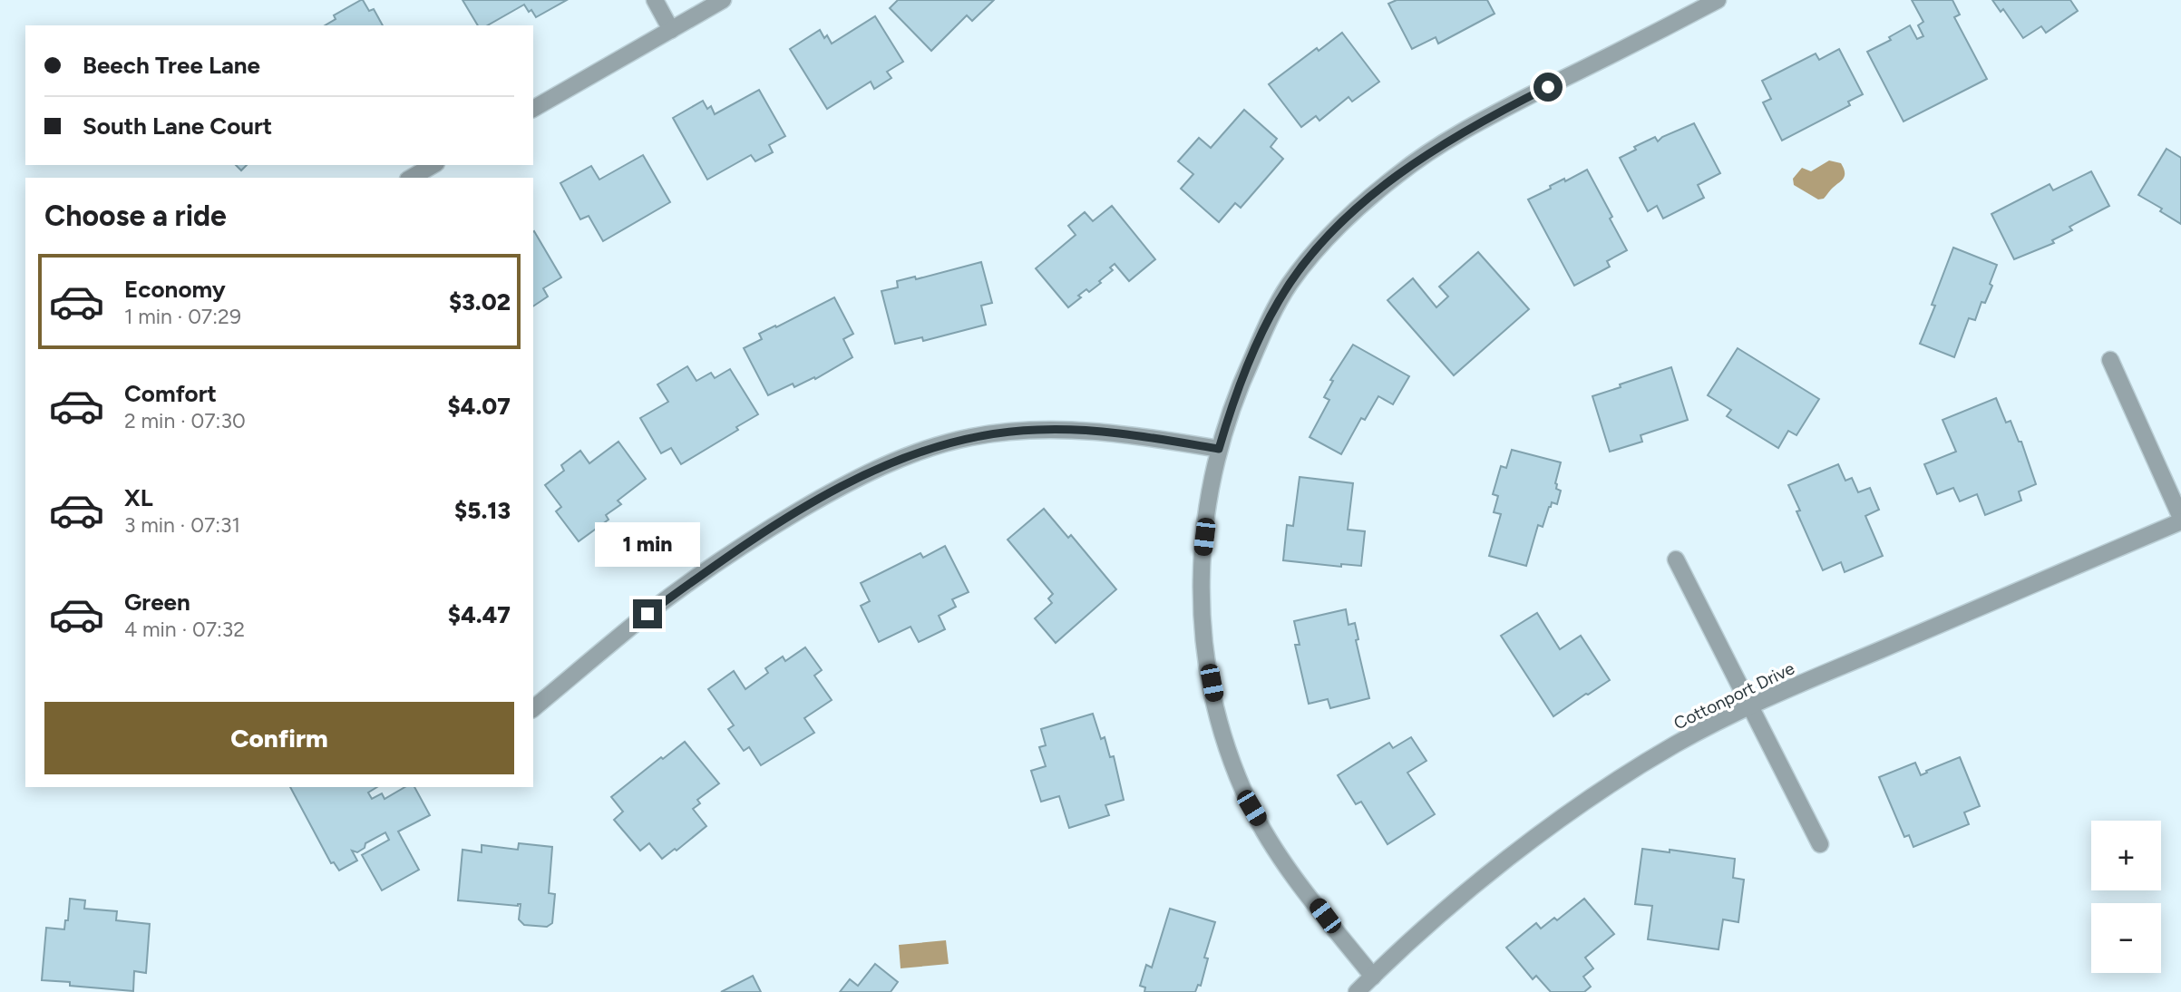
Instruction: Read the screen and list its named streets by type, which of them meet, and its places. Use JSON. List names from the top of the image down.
{
  "streets": {
    "street": ["Cottonport Drive"]
  },
  "page": {
    "banner": ["Beech Tree Lane", "South Lane Court"],
    "heading": "Choose a ride",
    "list": [
      {
        "name": "Economy",
        "note": "1 min · 07:29",
        "value": "$3.02"
      },
      {
        "name": "Comfort",
        "note": "2 min · 07:30",
        "value": "$4.07"
      },
      {
        "name": "XL",
        "note": "3 min · 07:31",
        "value": "$5.13"
      },
      {
        "name": "Green",
        "note": "4 min · 07:32",
        "value": "$4.47"
      }
    ],
    "bubble": "1 min",
    "buttons": "Confirm",
    "map_buttons": ["+", "−"]
  }
}
